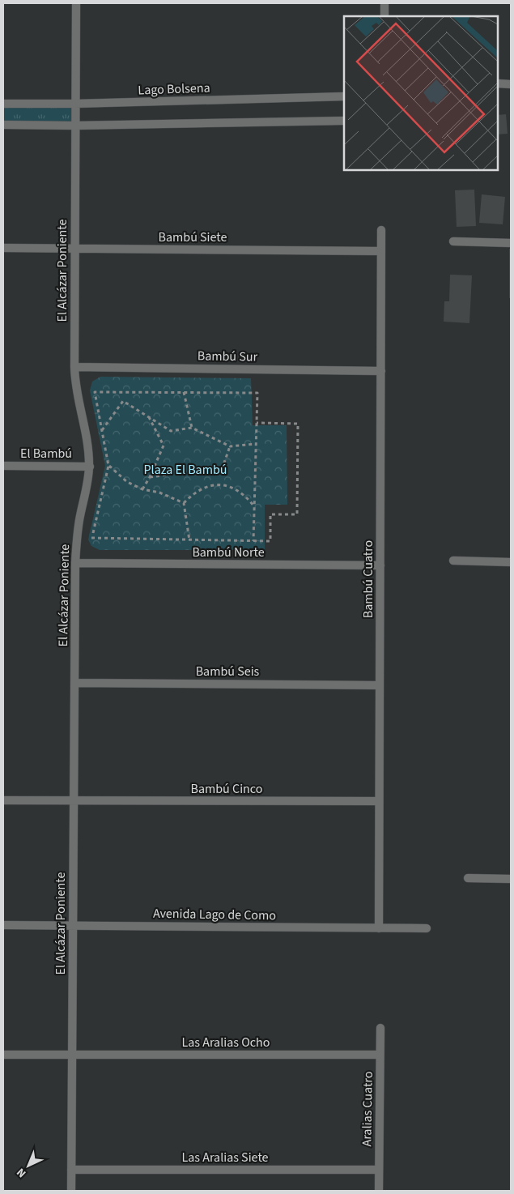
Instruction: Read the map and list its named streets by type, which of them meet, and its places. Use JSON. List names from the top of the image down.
{
  "streets": {
    "street": [
      "Lago Bolsena",
      "Bambú Siete",
      "El Alcázar Poniente",
      "Bambú Sur",
      "El Bambú",
      "Bambú Norte",
      "Bambú Cuatro",
      "Bambú Seis",
      "Bambú Cinco",
      "Avenida Lago de Como",
      "Las Aralias Ocho",
      "Aralias Cuatro",
      "Las Aralias Siete"
    ]
  },
  "crossings": [
    ["Lago Bolsena", "El Alcázar Poniente"],
    ["Bambú Siete", "El Alcázar Poniente"],
    ["Bambú Siete", "Bambú Cuatro"],
    ["El Alcázar Poniente", "Bambú Sur"],
    ["El Alcázar Poniente", "El Bambú"],
    ["El Alcázar Poniente", "Bambú Norte"],
    ["El Alcázar Poniente", "Bambú Seis"],
    ["El Alcázar Poniente", "Bambú Cinco"],
    ["El Alcázar Poniente", "Avenida Lago de Como"],
    ["El Alcázar Poniente", "Las Aralias Ocho"],
    ["El Alcázar Poniente", "Las Aralias Siete"],
    ["Bambú Sur", "Bambú Cuatro"],
    ["Bambú Norte", "Bambú Cuatro"],
    ["Bambú Cuatro", "Bambú Seis"],
    ["Bambú Cuatro", "Bambú Cinco"],
    ["Bambú Cuatro", "Avenida Lago de Como"],
    ["Las Aralias Ocho", "Aralias Cuatro"],
    ["Aralias Cuatro", "Las Aralias Siete"]
  ],
  "parks": ["Plaza El Bambú"],
  "north": "bottom left"
}
